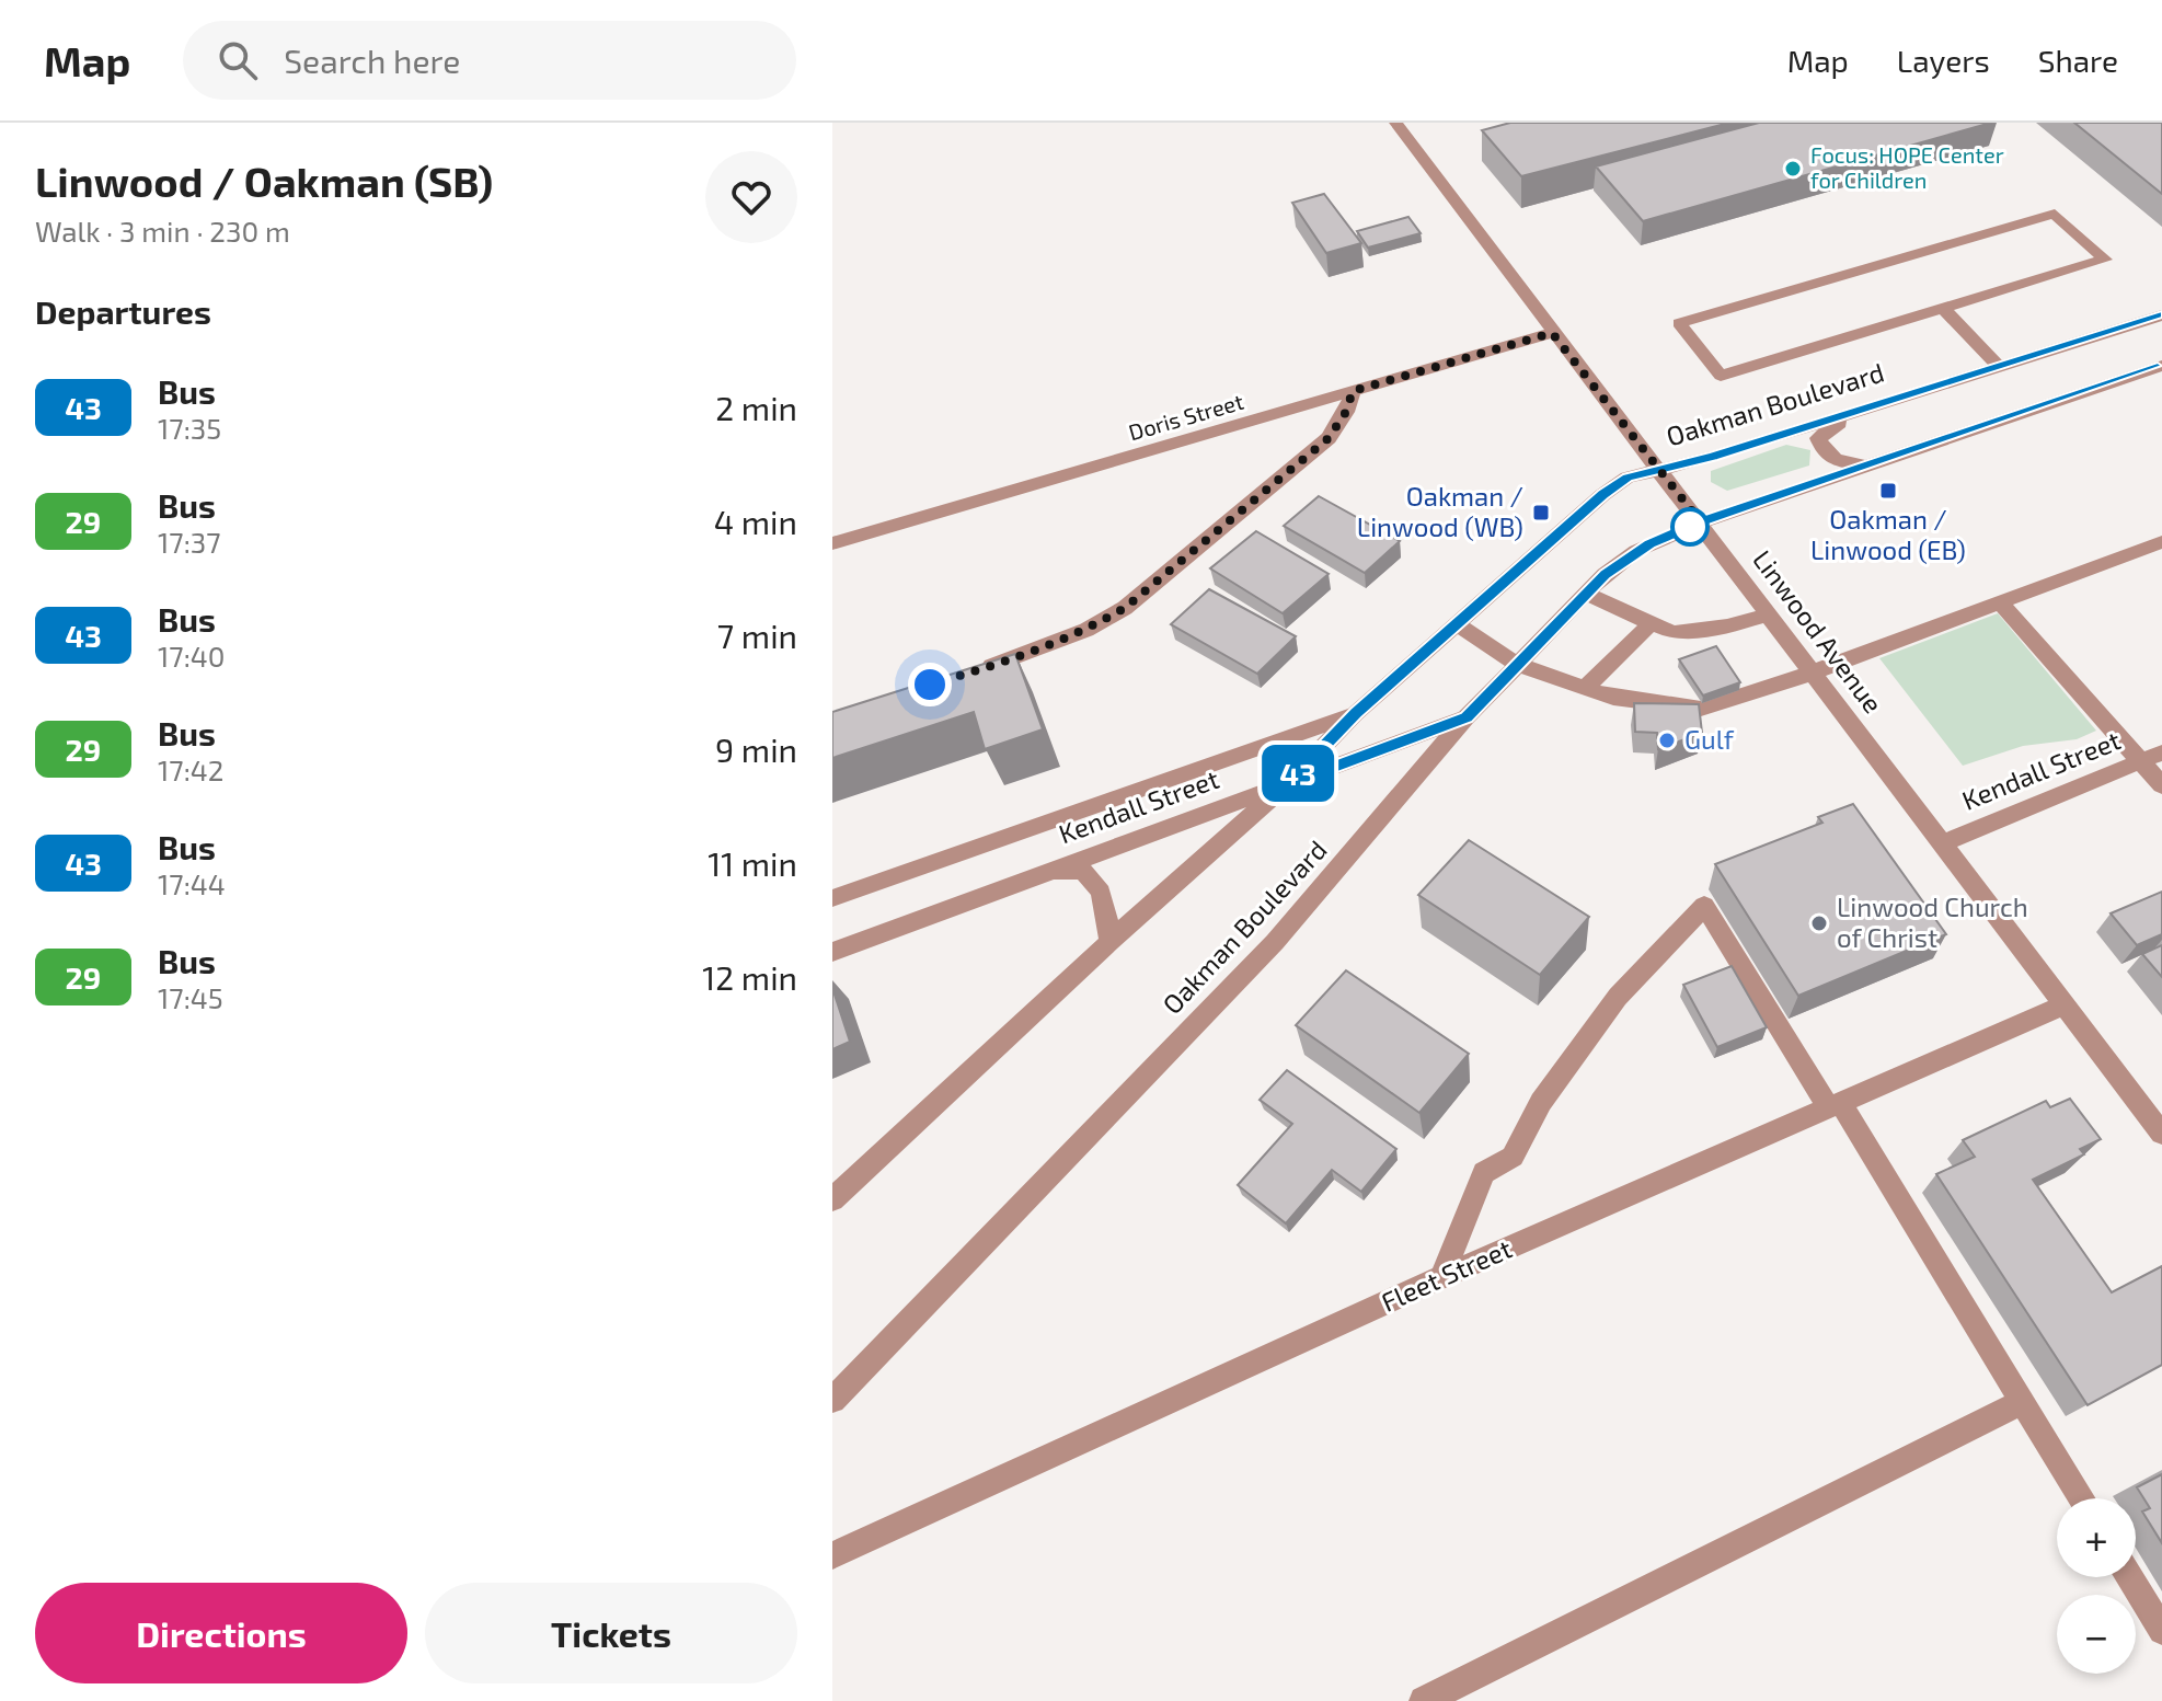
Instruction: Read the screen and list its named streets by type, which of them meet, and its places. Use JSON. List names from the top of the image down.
{
  "streets": {
    "street": [
      "Oakman Boulevard",
      "Doris Street",
      "Linwood Avenue",
      "Kendall Street",
      "Fleet Street"
    ]
  },
  "crossings": [
    ["Oakman Boulevard", "Linwood Avenue"],
    ["Oakman Boulevard", "Kendall Street"],
    ["Doris Street", "Linwood Avenue"],
    ["Linwood Avenue", "Kendall Street"],
    ["Linwood Avenue", "Fleet Street"]
  ],
  "places": {
    "other": ["Focus: HOPE Center for Children", "Gulf", "Linwood Church of Christ"],
    "transit": ["Oakman / Linwood (EB)", "Oakman / Linwood (WB)"]
  },
  "lines": ["bus line 43"],
  "page": {
    "header": "Map",
    "search": "Search here",
    "nav": ["Map", "Layers", "Share"],
    "heading": [
      ["Linwood / Oakman (SB)", "Walk · 3 min · 230 m"],
      "Departures"
    ],
    "on_map": "43",
    "list": [
      {
        "mark": "43",
        "name": "Bus",
        "note": "17:35",
        "value": "2 min"
      },
      {
        "mark": "29",
        "name": "Bus",
        "note": "17:37",
        "value": "4 min"
      },
      {
        "mark": "43",
        "name": "Bus",
        "note": "17:40",
        "value": "7 min"
      },
      {
        "mark": "29",
        "name": "Bus",
        "note": "17:42",
        "value": "9 min"
      },
      {
        "mark": "43",
        "name": "Bus",
        "note": "17:44",
        "value": "11 min"
      },
      {
        "mark": "29",
        "name": "Bus",
        "note": "17:45",
        "value": "12 min"
      }
    ],
    "map_buttons": ["+", "−"],
    "buttons": ["Directions", "Tickets"]
  }
}
